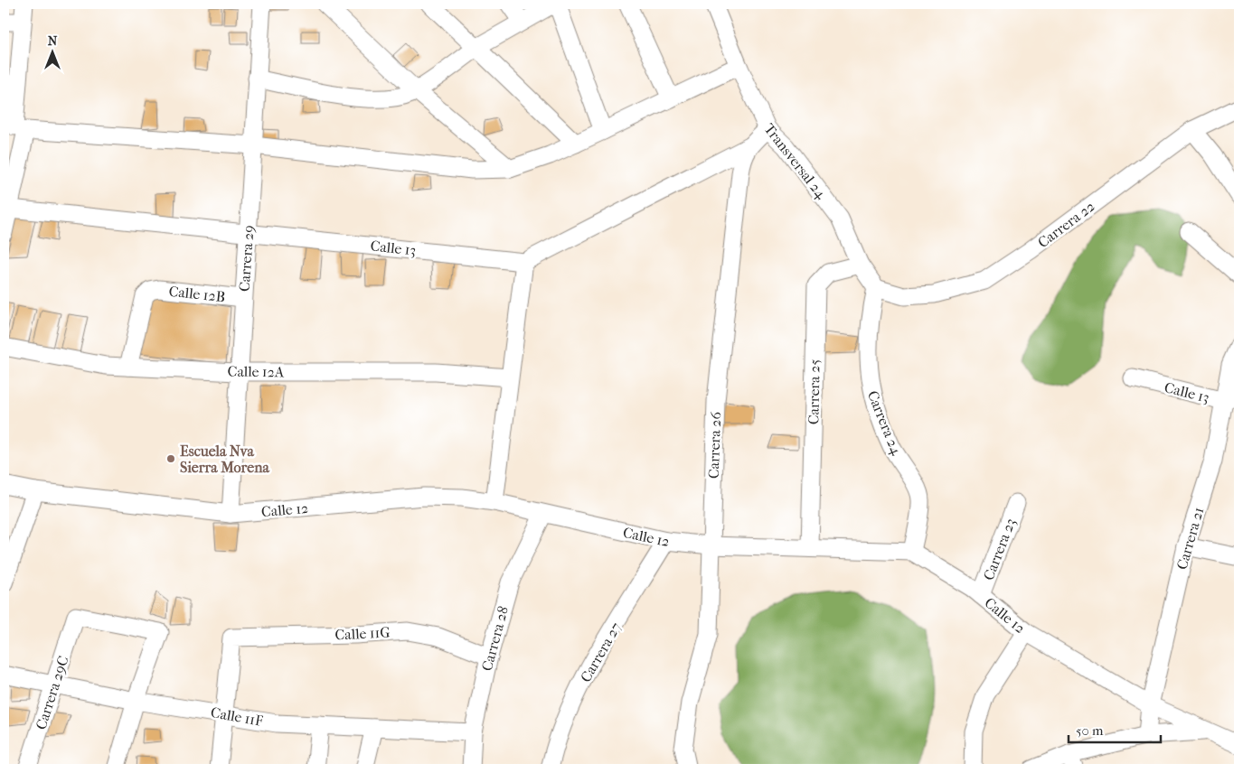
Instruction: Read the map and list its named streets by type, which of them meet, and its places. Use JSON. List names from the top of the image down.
{
  "streets": {
    "street": [
      "Transversal 24",
      "Carrera 22",
      "Calle 13",
      "Carrera 29",
      "Calle 12B",
      "Calle 12A",
      "Carrera 25",
      "Carrera 24",
      "Carrera 26",
      "Calle 12",
      "Carrera 21",
      "Carrera 23",
      "Calle 11G",
      "Carrera 28",
      "Carrera 27",
      "Carrera 29C",
      "Calle 11F"
    ]
  },
  "crossings": [
    ["Transversal 24", "Carrera 22"],
    ["Transversal 24", "Carrera 25"],
    ["Transversal 24", "Carrera 24"],
    ["Transversal 24", "Carrera 26"],
    ["Carrera 22", "Carrera 24"],
    ["Calle 13", "Carrera 29"],
    ["Calle 13", "Carrera 21"],
    ["Carrera 29", "Calle 12B"],
    ["Carrera 29", "Calle 12A"],
    ["Carrera 29", "Calle 12"],
    ["Calle 12B", "Calle 12A"],
    ["Carrera 25", "Calle 12"],
    ["Carrera 24", "Calle 12"],
    ["Carrera 26", "Calle 12"],
    ["Calle 12", "Carrera 21"],
    ["Calle 12", "Carrera 23"],
    ["Calle 12", "Carrera 28"],
    ["Calle 12", "Carrera 27"],
    ["Calle 11G", "Carrera 28"],
    ["Calle 11G", "Calle 11F"],
    ["Carrera 28", "Calle 11F"],
    ["Carrera 29C", "Calle 11F"]
  ],
  "places": ["Escuela Nva Sierra Morena"],
  "scale_bar": "50 m",
  "north": "top"
}
